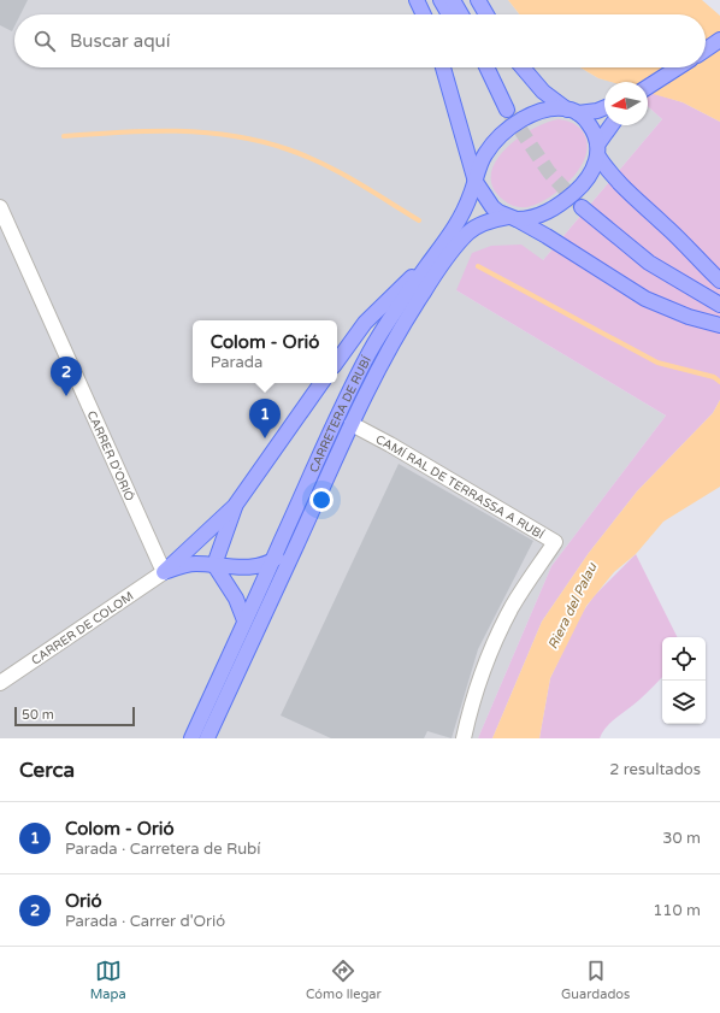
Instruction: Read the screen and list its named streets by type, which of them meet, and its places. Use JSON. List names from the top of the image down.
{
  "streets": {
    "main road": ["CARRETERA DE RUBÍ"],
    "street": ["CARRER D'ORIÓ", "CAMÍ RAL DE TERRASSA A RUBÍ", "CARRER DE COLOM"]
  },
  "crossings": [
    ["CARRETERA DE RUBÍ", "CAMÍ RAL DE TERRASSA A RUBÍ"],
    ["CARRER D'ORIÓ", "CARRER DE COLOM"]
  ],
  "water": ["Riera del Palau"],
  "scale_bar": "50 m",
  "north": "left",
  "page": {
    "search": "Buscar aquí",
    "popup": ["Colom - Orió", "Parada"],
    "pins": ["2", "1"],
    "scale": "50 m",
    "heading": ["Cerca", "2 resultados"],
    "list": [
      {
        "mark": "1",
        "name": "Colom - Orió",
        "note": "Parada · Carretera de Rubí",
        "value": "30 m"
      },
      {
        "mark": "2",
        "name": "Orió",
        "note": "Parada · Carrer d'Orió",
        "value": "110 m"
      }
    ],
    "nav": ["Mapa", "Cómo llegar", "Guardados"]
  }
}
